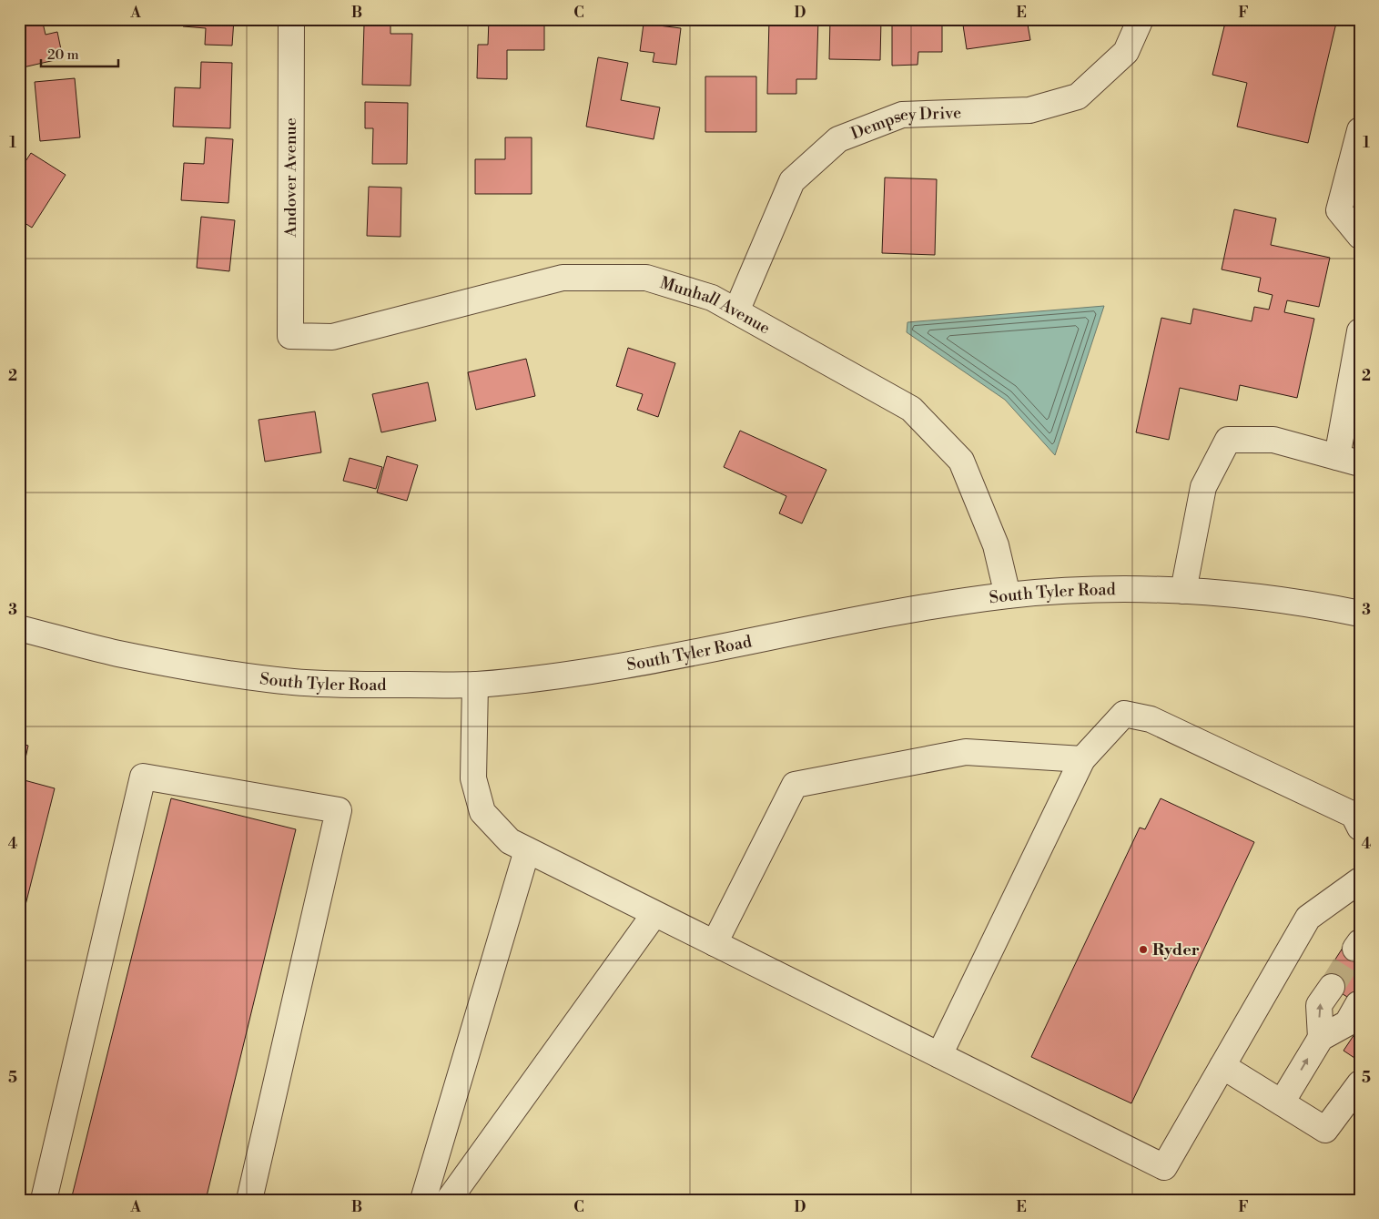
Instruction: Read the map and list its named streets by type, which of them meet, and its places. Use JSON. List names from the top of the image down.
{
  "streets": {
    "street": [
      "Dempsey Drive",
      "Andover Avenue",
      "Munhall Avenue",
      "South Tyler Road"
    ]
  },
  "crossings": [
    ["Dempsey Drive", "Munhall Avenue"],
    ["Andover Avenue", "Munhall Avenue"],
    ["Munhall Avenue", "South Tyler Road"]
  ],
  "places": ["Ryder"],
  "scale_bar": "20 m",
  "grid": {
    "columns": [
      "A",
      "B",
      "C",
      "D",
      "E",
      "F"
    ],
    "rows": [
      "1",
      "2",
      "3",
      "4",
      "5"
    ]
  }
}
